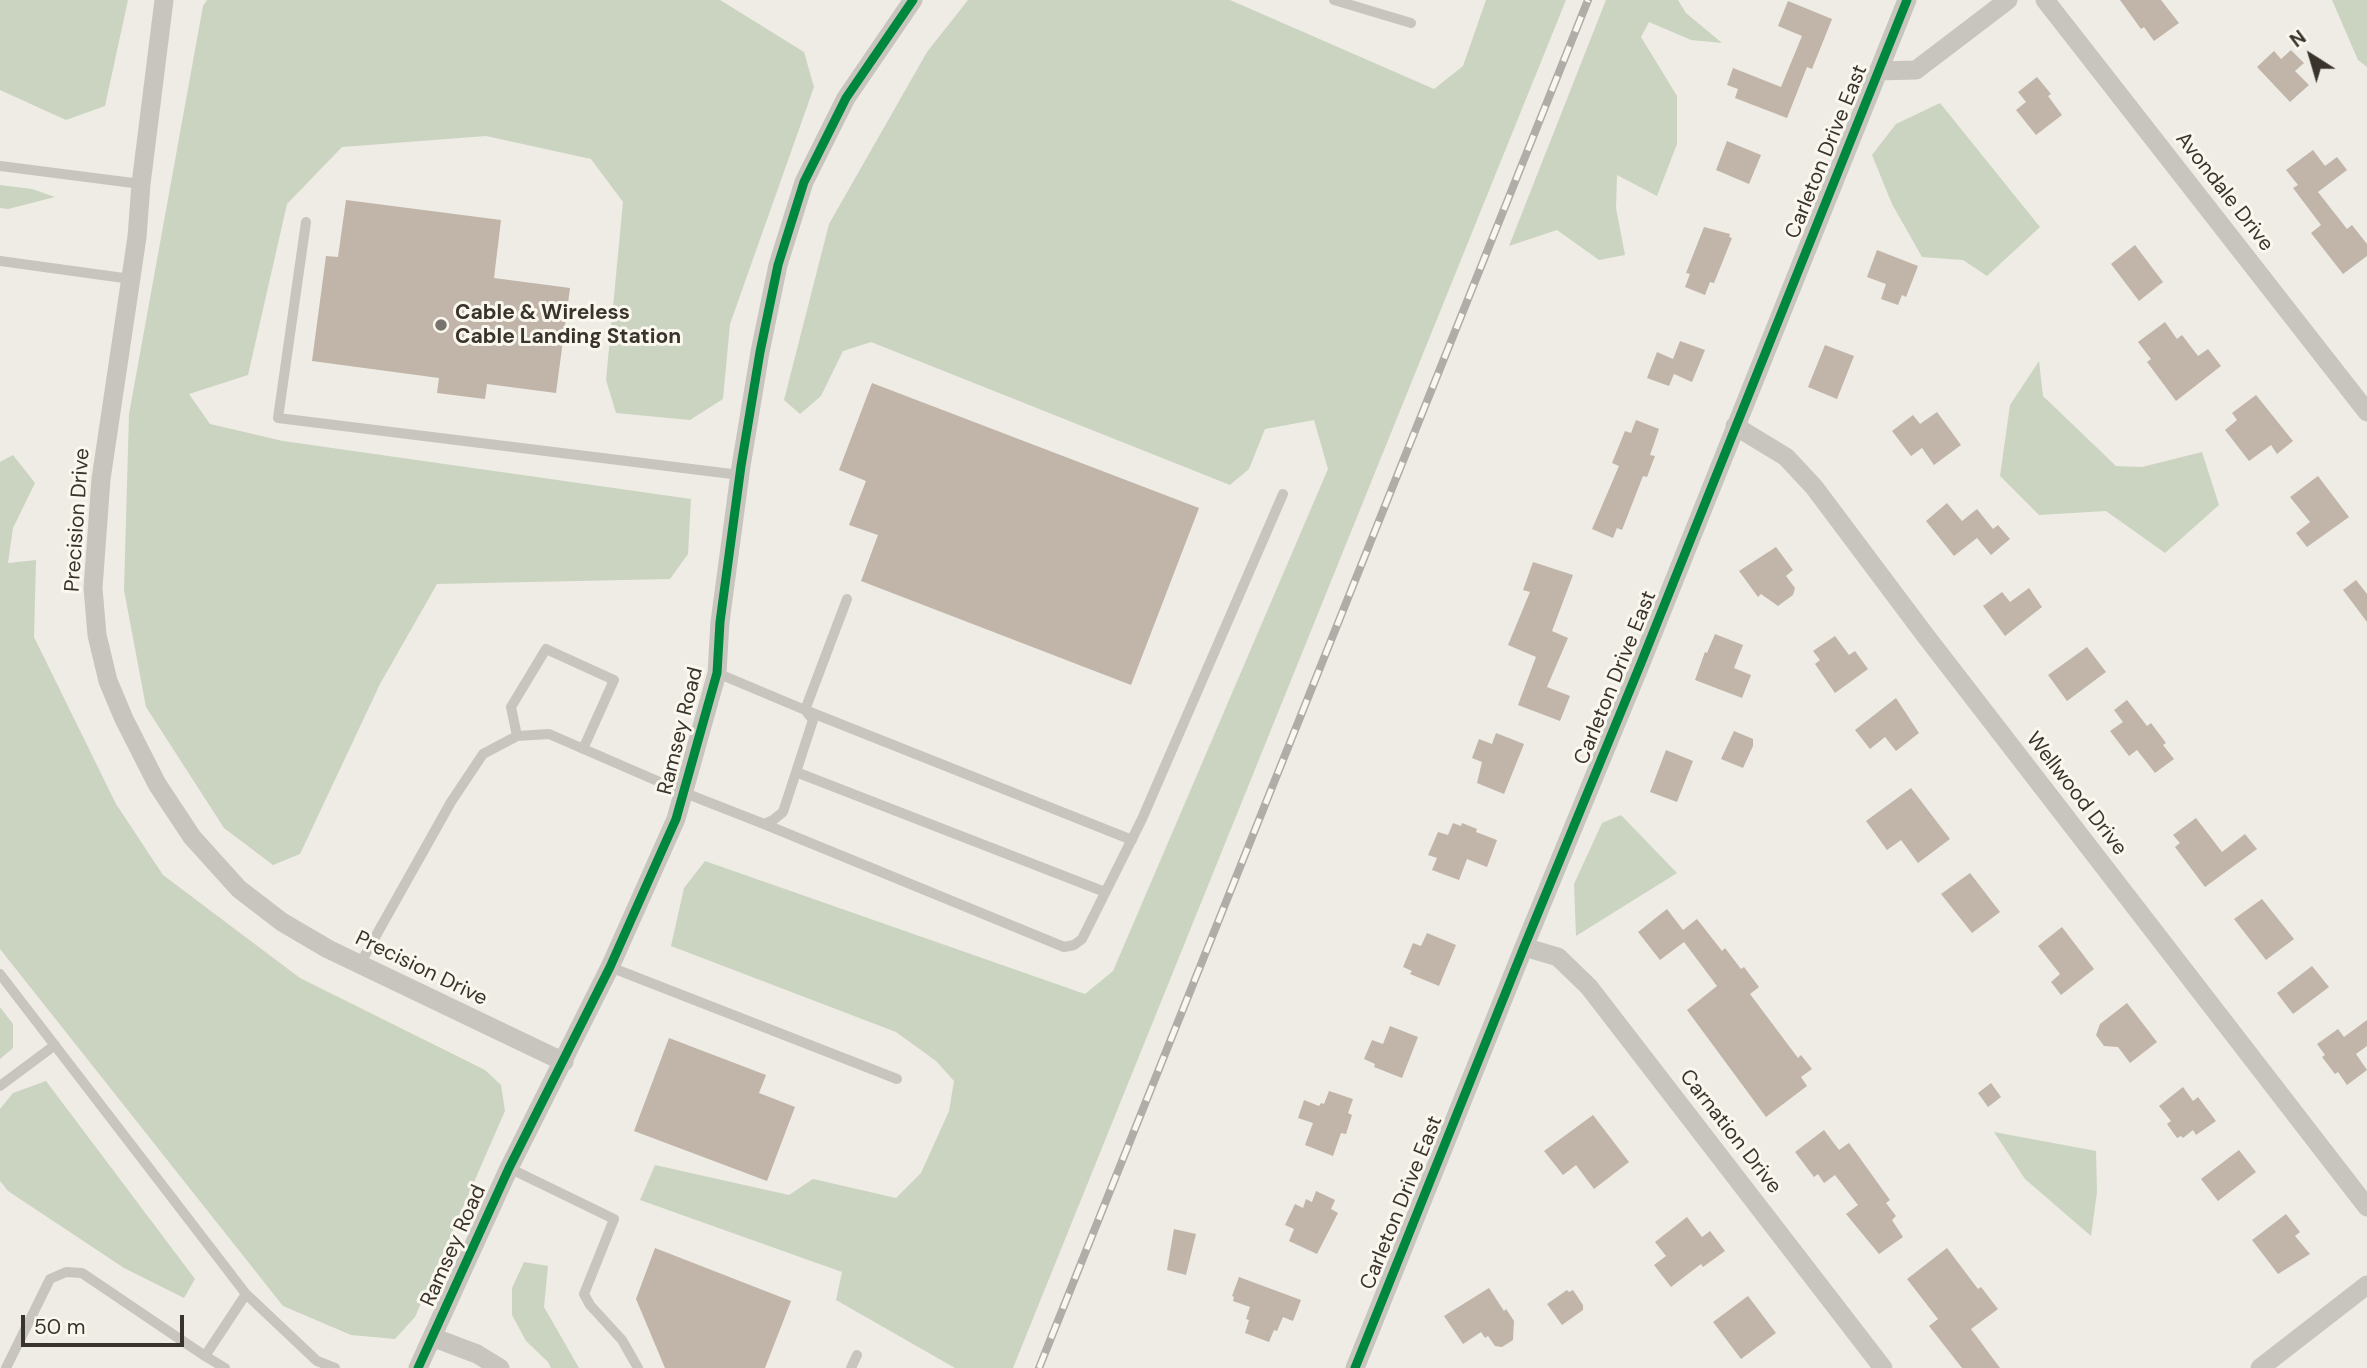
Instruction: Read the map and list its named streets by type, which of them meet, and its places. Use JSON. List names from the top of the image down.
{
  "streets": {
    "street": [
      "Carleton Drive East",
      "Avondale Drive",
      "Precision Drive",
      "Ramsey Road",
      "Wellwood Drive",
      "Carnation Drive"
    ]
  },
  "crossings": [
    ["Carleton Drive East", "Wellwood Drive"],
    ["Carleton Drive East", "Carnation Drive"],
    ["Precision Drive", "Ramsey Road"]
  ],
  "places": ["Cable & Wireless Cable Landing Station"],
  "scale_bar": "50 m",
  "north": "top left"
}
